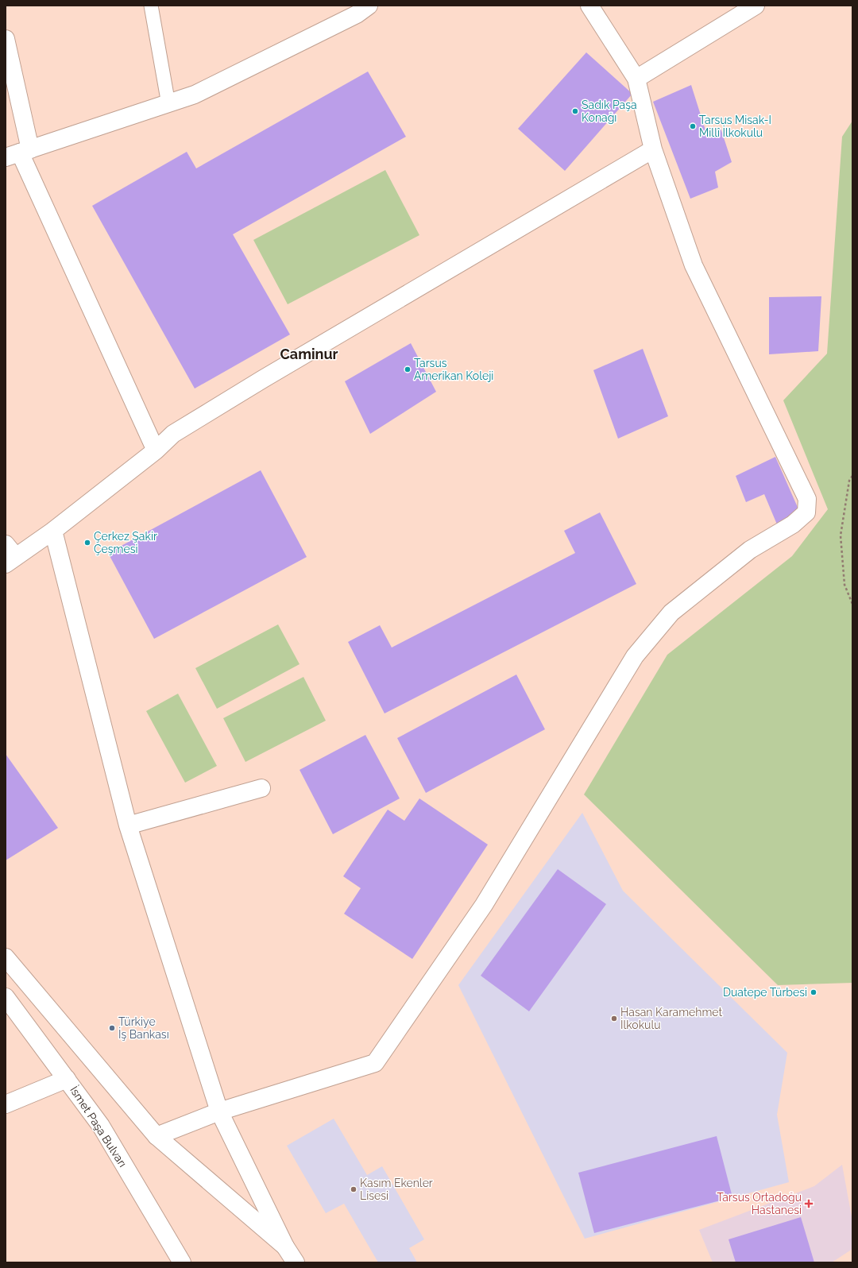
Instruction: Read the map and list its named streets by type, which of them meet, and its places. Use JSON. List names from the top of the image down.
{
  "streets": {
    "street": ["İsmet Paşa Bulvarı"]
  },
  "districts": ["Caminur"],
  "places": {
    "other": [
      "Sadık Paşa Konağı",
      "Tarsus Misak-I Millî İlkokulu",
      "Tarsus Amerikan Koleji",
      "Çerkez Şakir Çeşmesi",
      "Duatepe Türbesi",
      "Hasan Karamehmet İlkokulu",
      "Türkiye İş Bankası",
      "Kasım Ekenler Lisesi"
    ],
    "health": ["Tarsus Ortadoğu Hastanesi"]
  }
}
